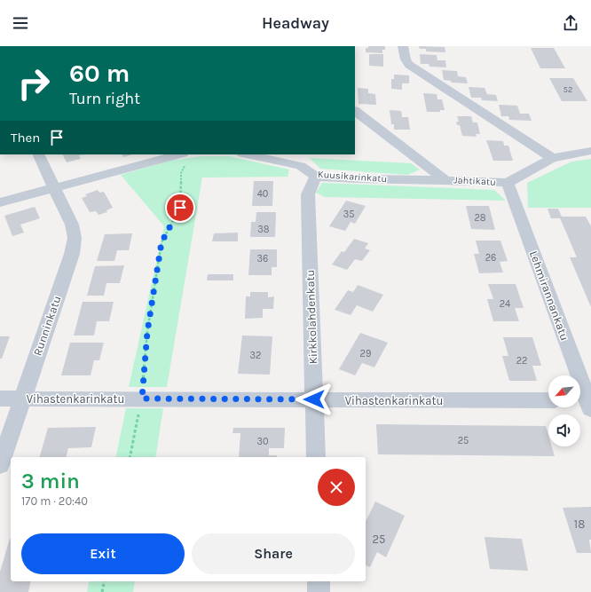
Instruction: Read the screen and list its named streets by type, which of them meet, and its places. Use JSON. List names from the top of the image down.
{
  "streets": {
    "street": [
      "Kuusikarinkatu",
      "Jahtikatu",
      "Lehmirannankatu",
      "Kirkkolahdenkatu",
      "Runninkatu",
      "Vihastenkarinkatu"
    ]
  },
  "crossings": [
    ["Kuusikarinkatu", "Jahtikatu"],
    ["Kuusikarinkatu", "Kirkkolahdenkatu"],
    ["Jahtikatu", "Lehmirannankatu"],
    ["Kirkkolahdenkatu", "Vihastenkarinkatu"],
    ["Runninkatu", "Vihastenkarinkatu"]
  ],
  "house_numbers": [
    "52",
    "40",
    "35",
    "28",
    "38",
    "26",
    "36",
    "24",
    "29",
    "32",
    "22",
    "25",
    "30",
    "18",
    "25"
  ],
  "north": "bottom left",
  "page": {
    "header": "Headway",
    "turn": ["60 m", "Turn right"],
    "then": "Then",
    "heading": ["3 min", "170 m · 20:40"],
    "buttons": ["Exit", "Share"]
  }
}
